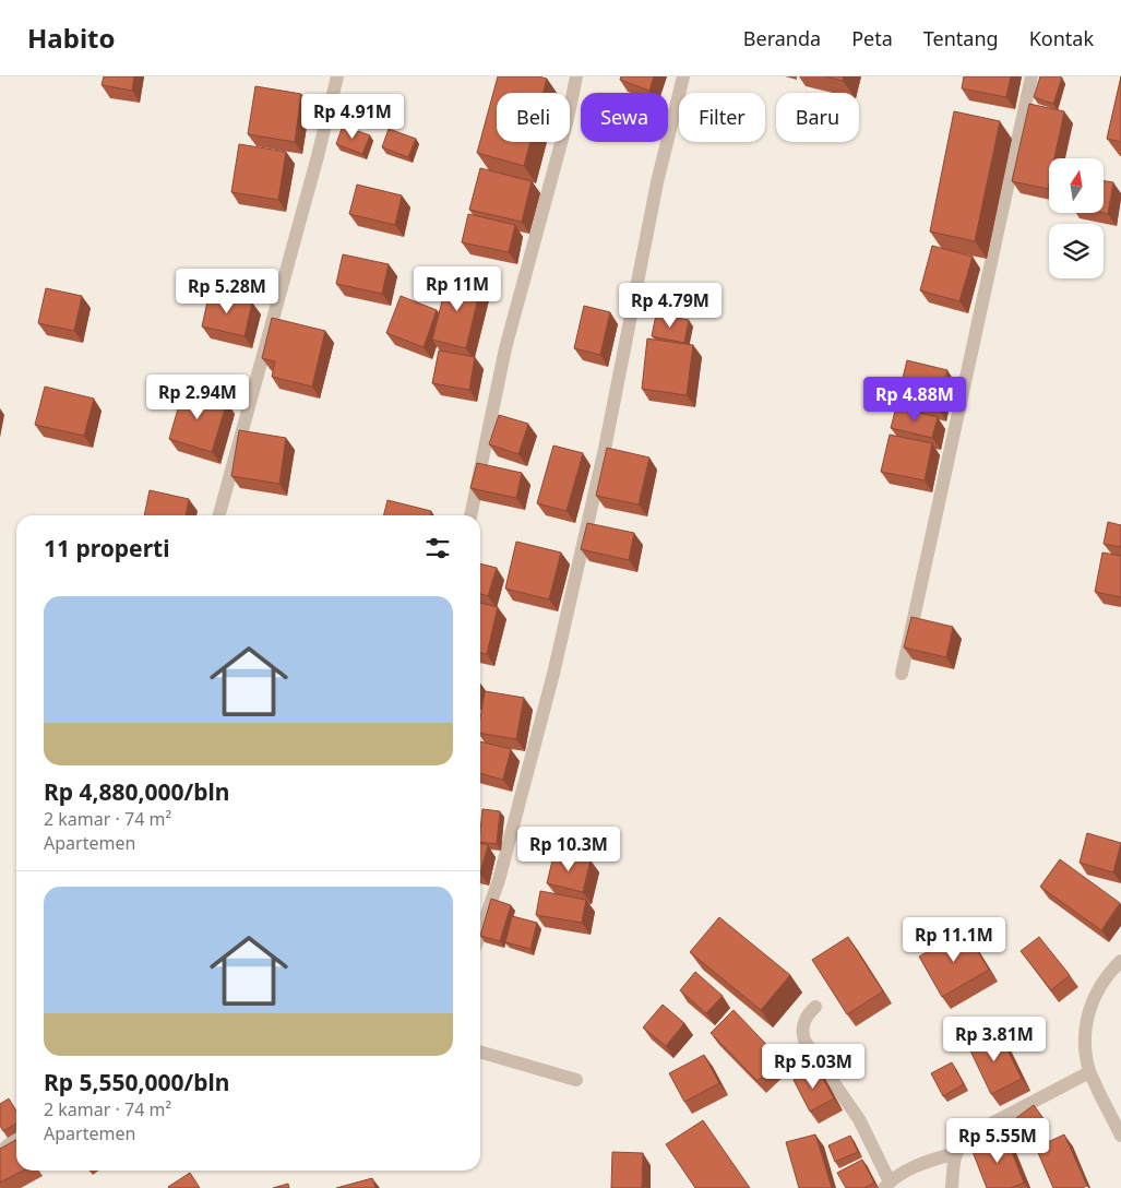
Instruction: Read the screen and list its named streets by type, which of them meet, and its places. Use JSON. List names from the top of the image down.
{
  "north": "top",
  "page": {
    "header": "Habito",
    "nav": [
      "Beranda",
      "Peta",
      "Tentang",
      "Kontak"
    ],
    "chip": [
      "Beli",
      "Sewa",
      "Filter",
      "Baru"
    ],
    "price": [
      "Rp 4.91M",
      "Rp 11M",
      "Rp 5.28M",
      "Rp 4.79M",
      "Rp 2.94M",
      "Rp 4.88M",
      "Rp 10.3M",
      "Rp 11.1M",
      "Rp 3.81M",
      "Rp 5.03M",
      "Rp 5.55M"
    ],
    "heading": "11 properti",
    "list": [
      {
        "name": "Rp 4,880,000/bln",
        "note": "2 kamar · 74 m² · Apartemen"
      },
      {
        "name": "Rp 5,550,000/bln",
        "note": "2 kamar · 74 m² · Apartemen"
      }
    ]
  }
}
